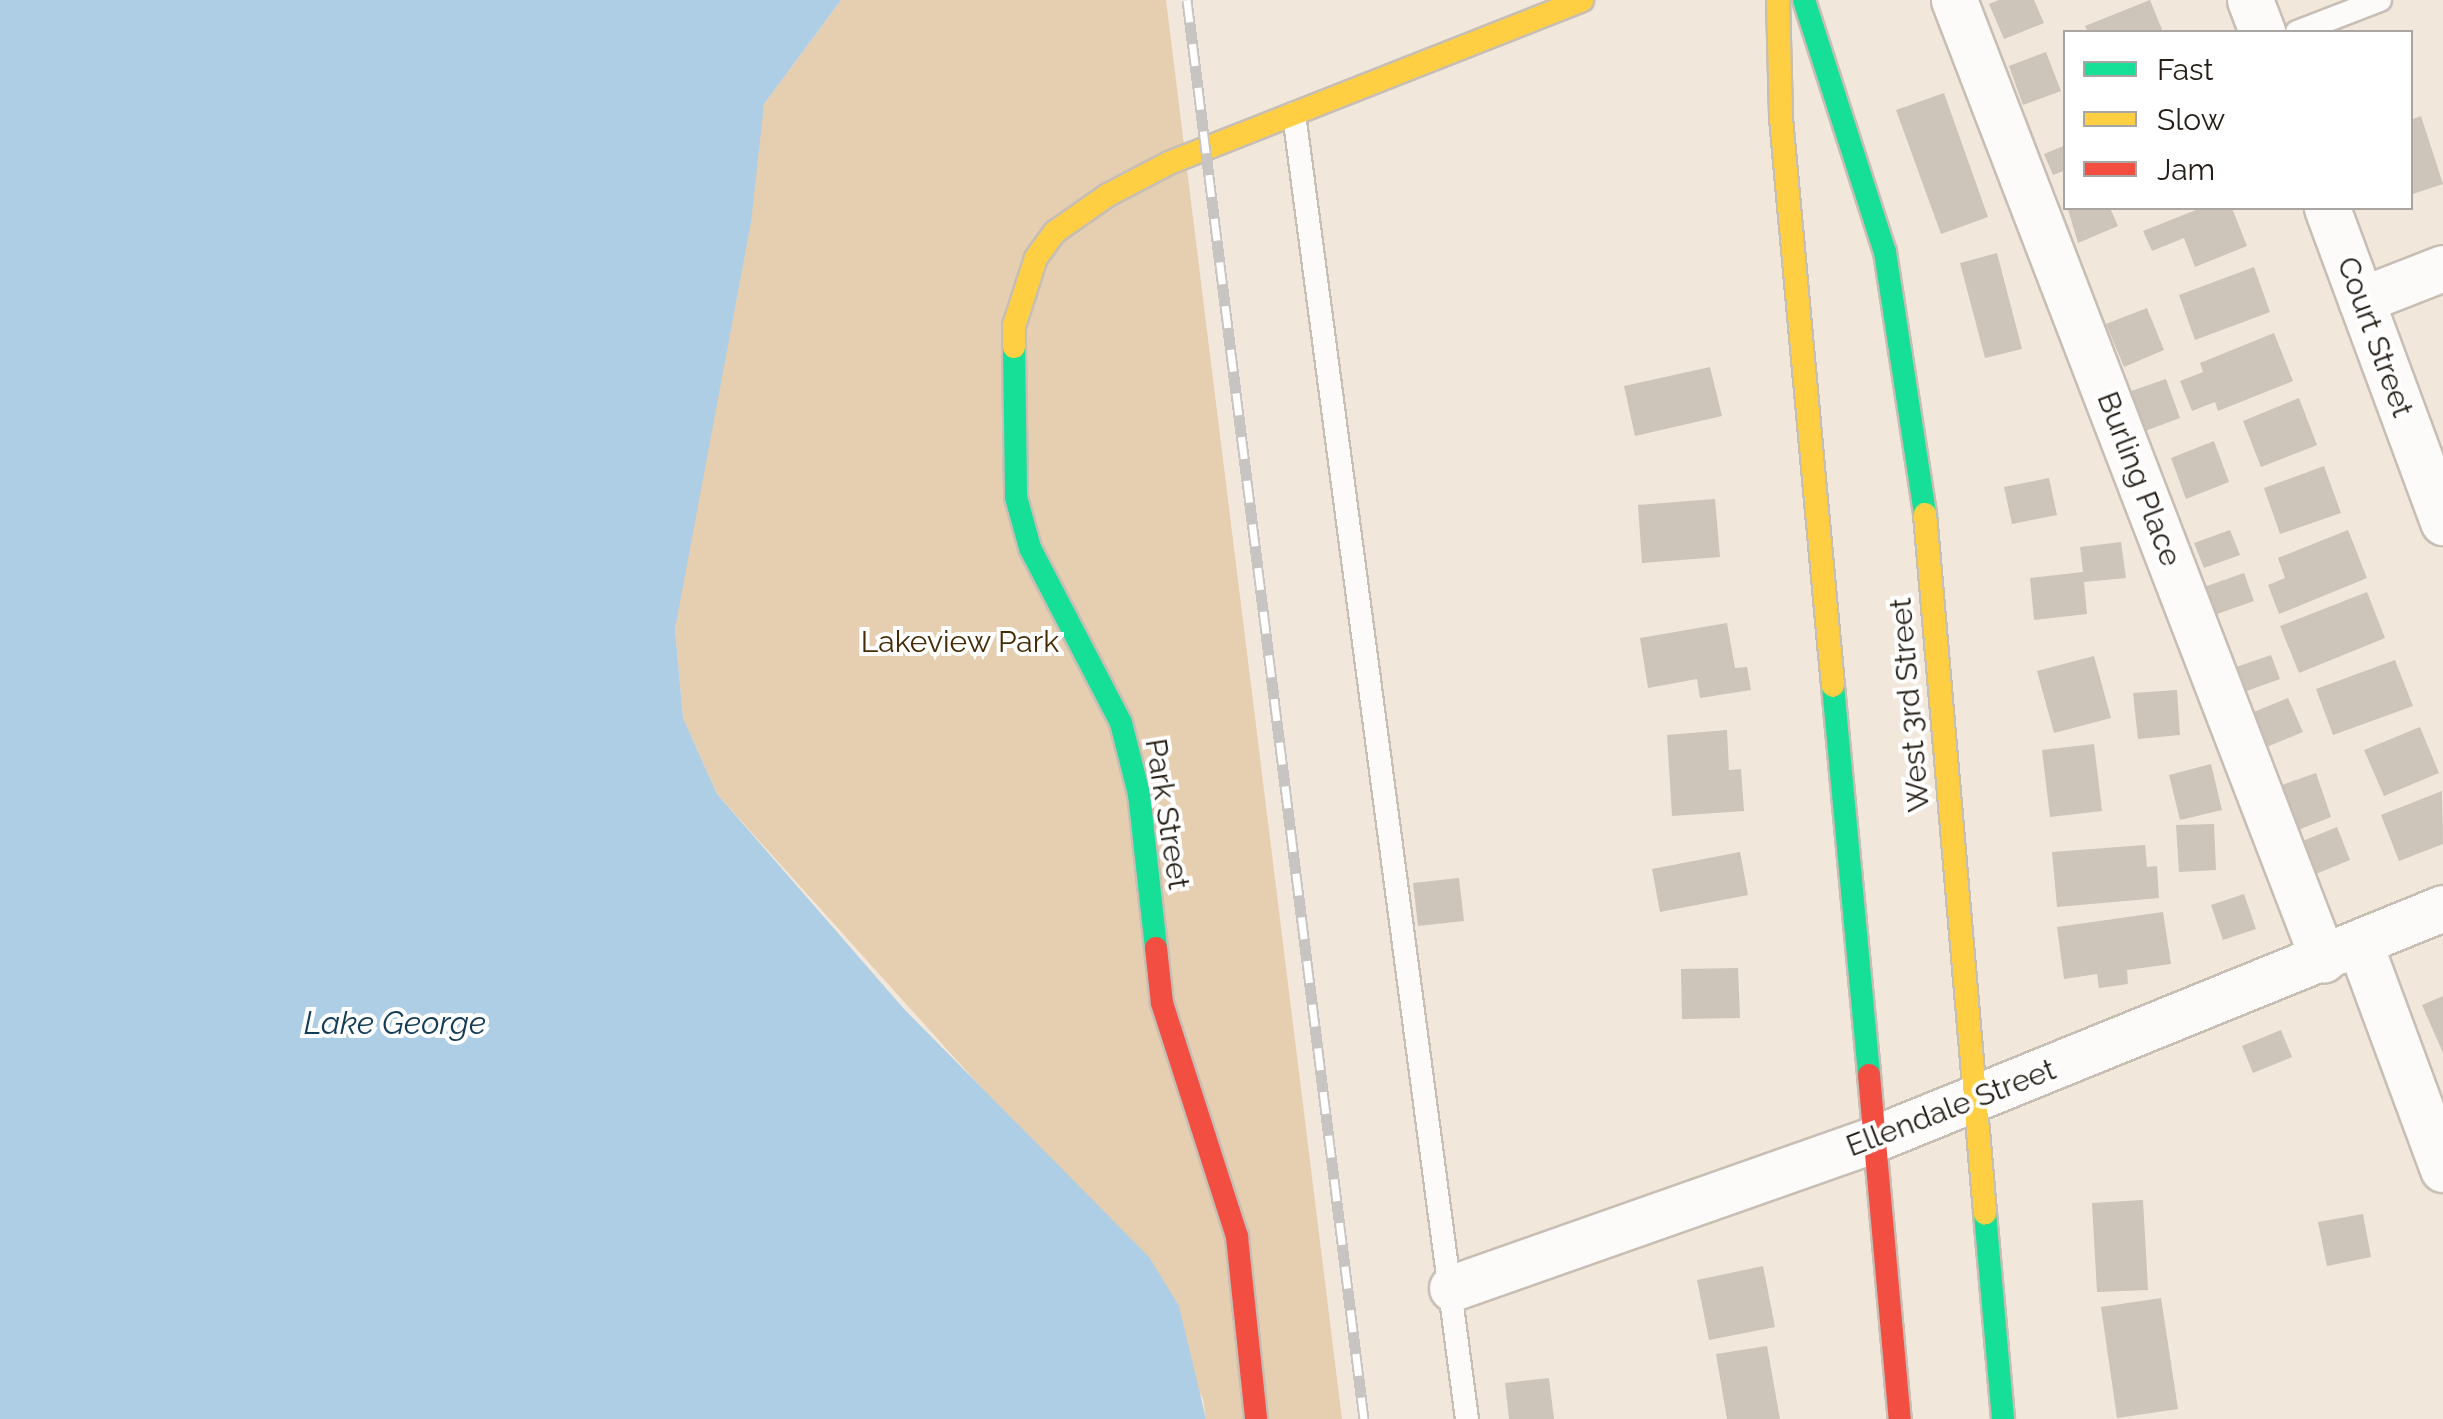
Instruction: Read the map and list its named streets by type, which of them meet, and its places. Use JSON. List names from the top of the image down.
{
  "streets": {
    "street": [
      "Court Street",
      "Burling Place",
      "West 3rd Street",
      "Park Street",
      "Ellendale Street"
    ]
  },
  "crossings": [
    ["Burling Place", "Ellendale Street"],
    ["West 3rd Street", "Ellendale Street"]
  ],
  "water": ["Lake George"],
  "parks": ["Lakeview Park"],
  "legend": ["Fast", "Slow", "Jam"]
}
